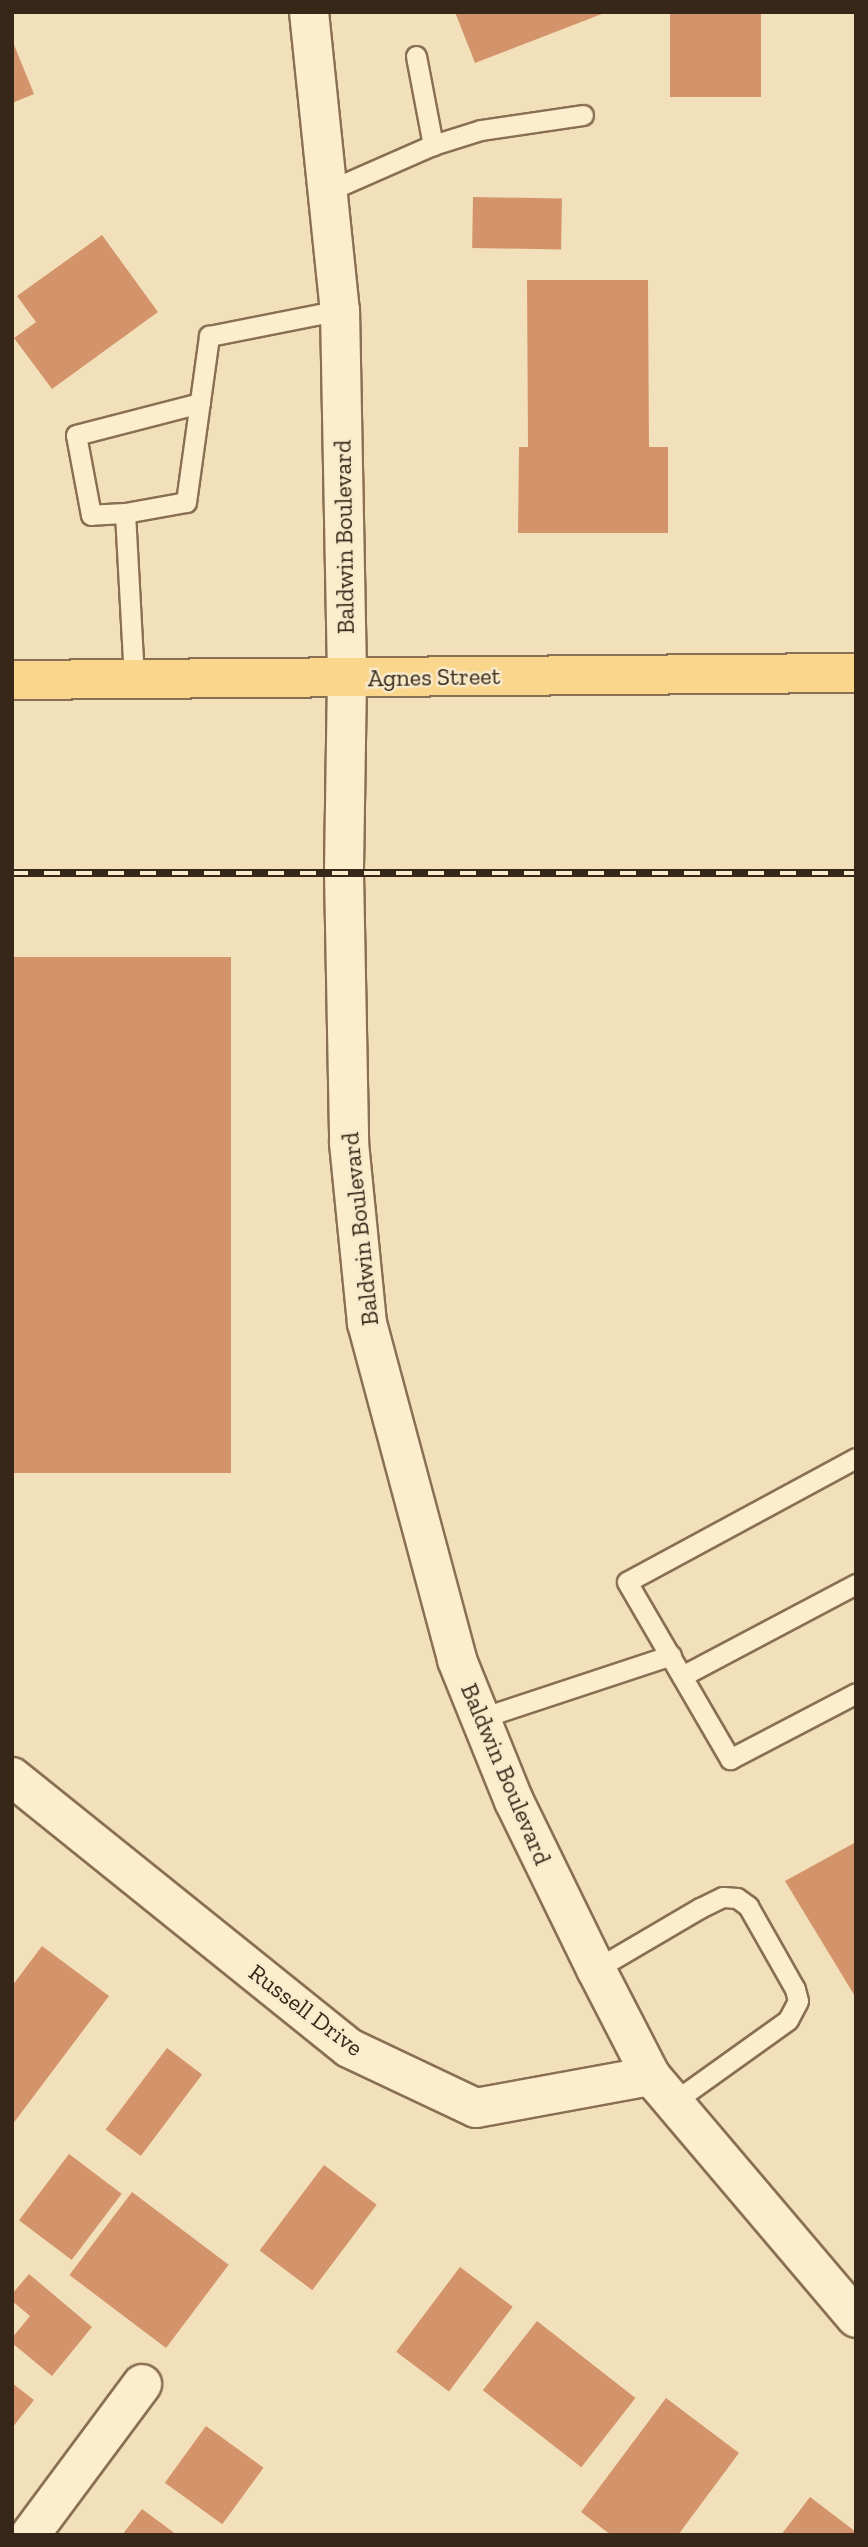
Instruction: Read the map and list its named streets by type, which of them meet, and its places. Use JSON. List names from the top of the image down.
{
  "streets": {
    "main road": ["Baldwin Boulevard", "Agnes Street", "Russell Drive"]
  },
  "crossings": [
    ["Baldwin Boulevard", "Agnes Street"],
    ["Baldwin Boulevard", "Russell Drive"]
  ]
}
